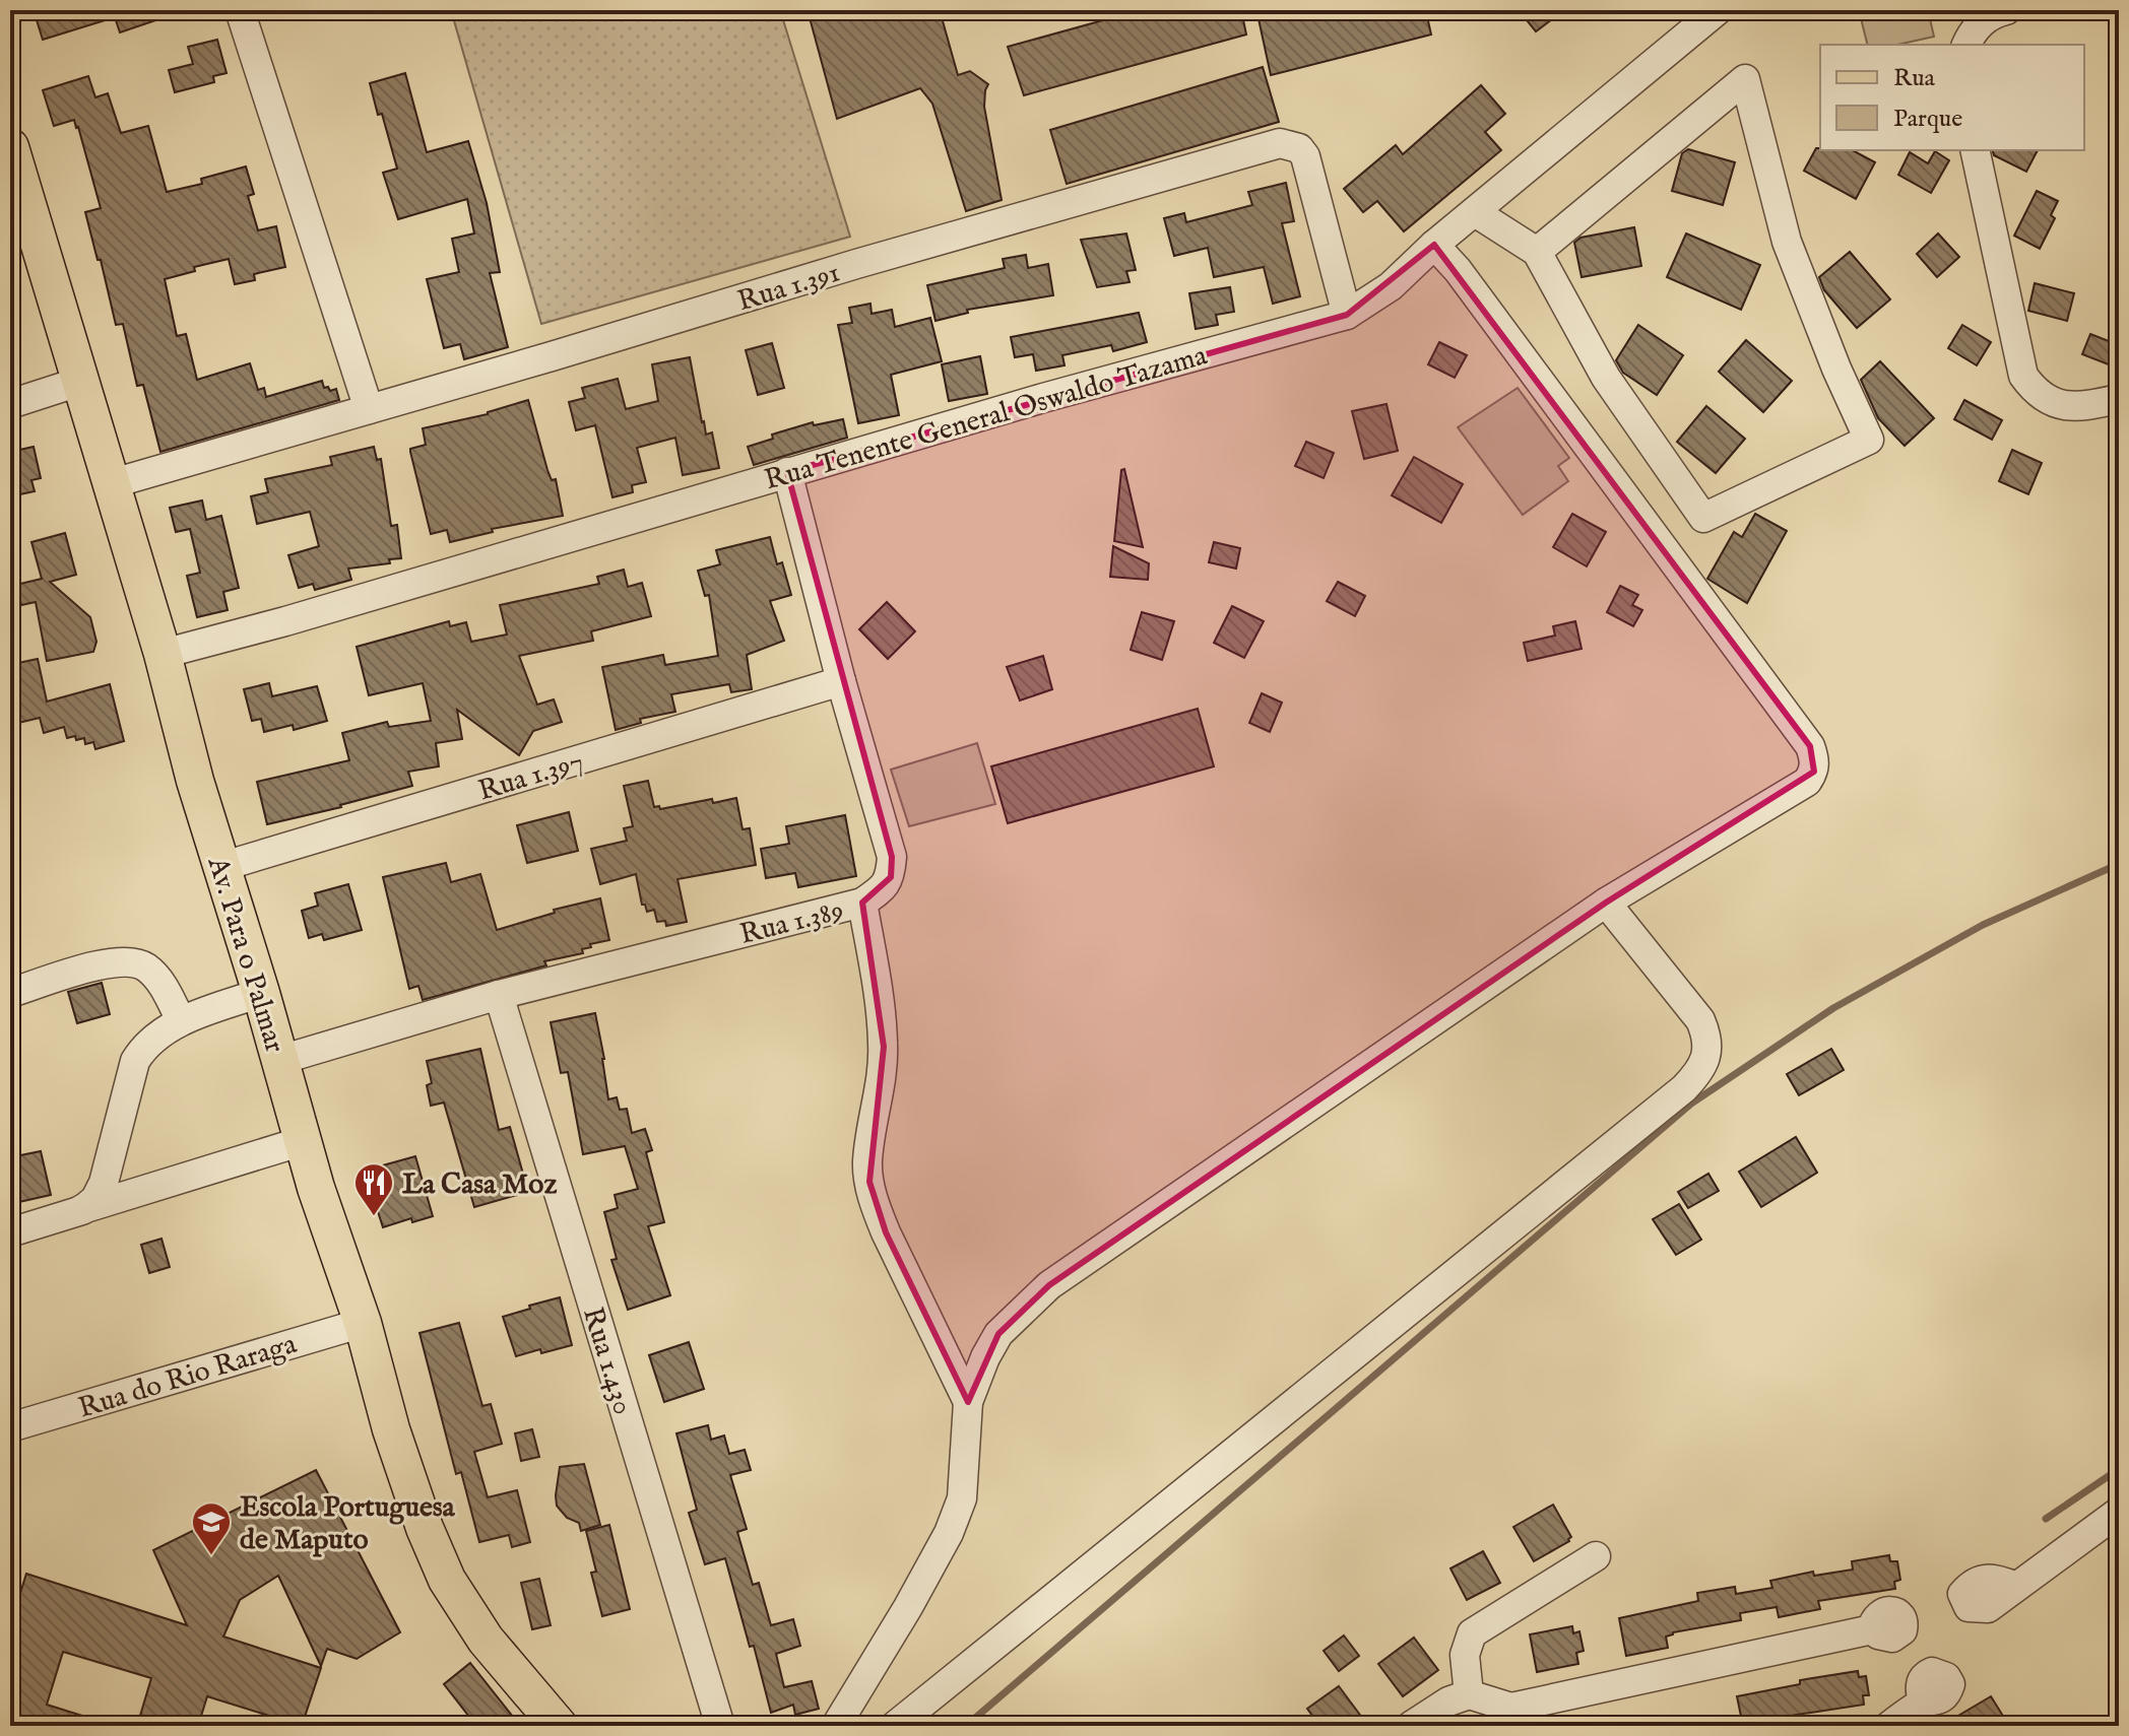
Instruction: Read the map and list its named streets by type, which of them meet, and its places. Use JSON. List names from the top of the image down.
{
  "streets": {
    "main road": ["Av. Para o Palmar"],
    "street": [
      "Rua 1.391",
      "Rua Tenente General Oswaldo Tazama",
      "Rua 1.397",
      "Rua 1.389",
      "Rua 1.430",
      "Rua do Rio Raraga"
    ]
  },
  "crossings": [
    ["Rua 1.391", "Rua Tenente General Oswaldo Tazama"],
    ["Rua 1.391", "Av. Para o Palmar"],
    ["Rua Tenente General Oswaldo Tazama", "Rua 1.389"],
    ["Rua Tenente General Oswaldo Tazama", "Av. Para o Palmar"],
    ["Rua 1.397", "Rua 1.389"],
    ["Rua 1.397", "Av. Para o Palmar"],
    ["Rua 1.389", "Av. Para o Palmar"],
    ["Rua 1.389", "Rua 1.430"],
    ["Av. Para o Palmar", "Rua do Rio Raraga"]
  ],
  "places": {
    "restaurant": ["La Casa Moz"],
    "school or university": ["Escola Portuguesa de Maputo"]
  },
  "legend": ["Rua", "Parque"]
}
